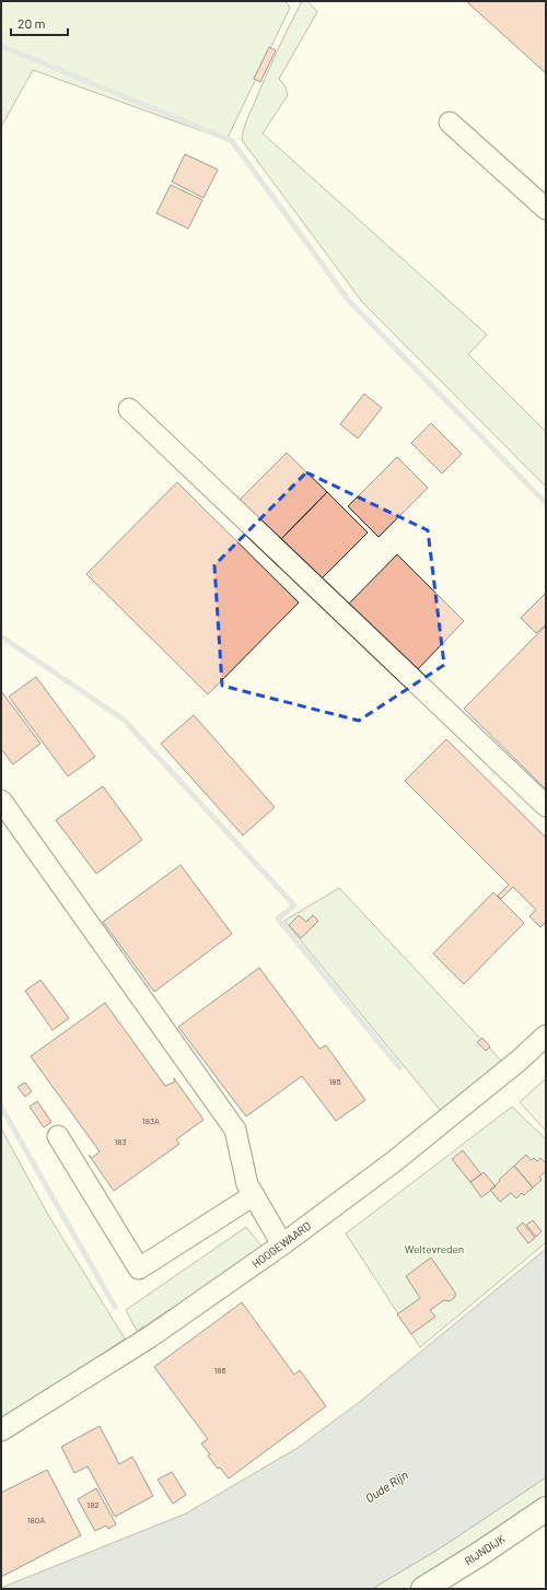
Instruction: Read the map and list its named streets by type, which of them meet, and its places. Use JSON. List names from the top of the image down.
{
  "streets": {
    "main road": ["RIJNDIJK"],
    "street": ["HOOGEWAARD"]
  },
  "water": ["Oude Rijn"],
  "parks": ["Weltevreden"],
  "house_numbers": [
    "185",
    "183A",
    "183",
    "186",
    "182",
    "180A"
  ],
  "scale_bar": "20 m"
}
